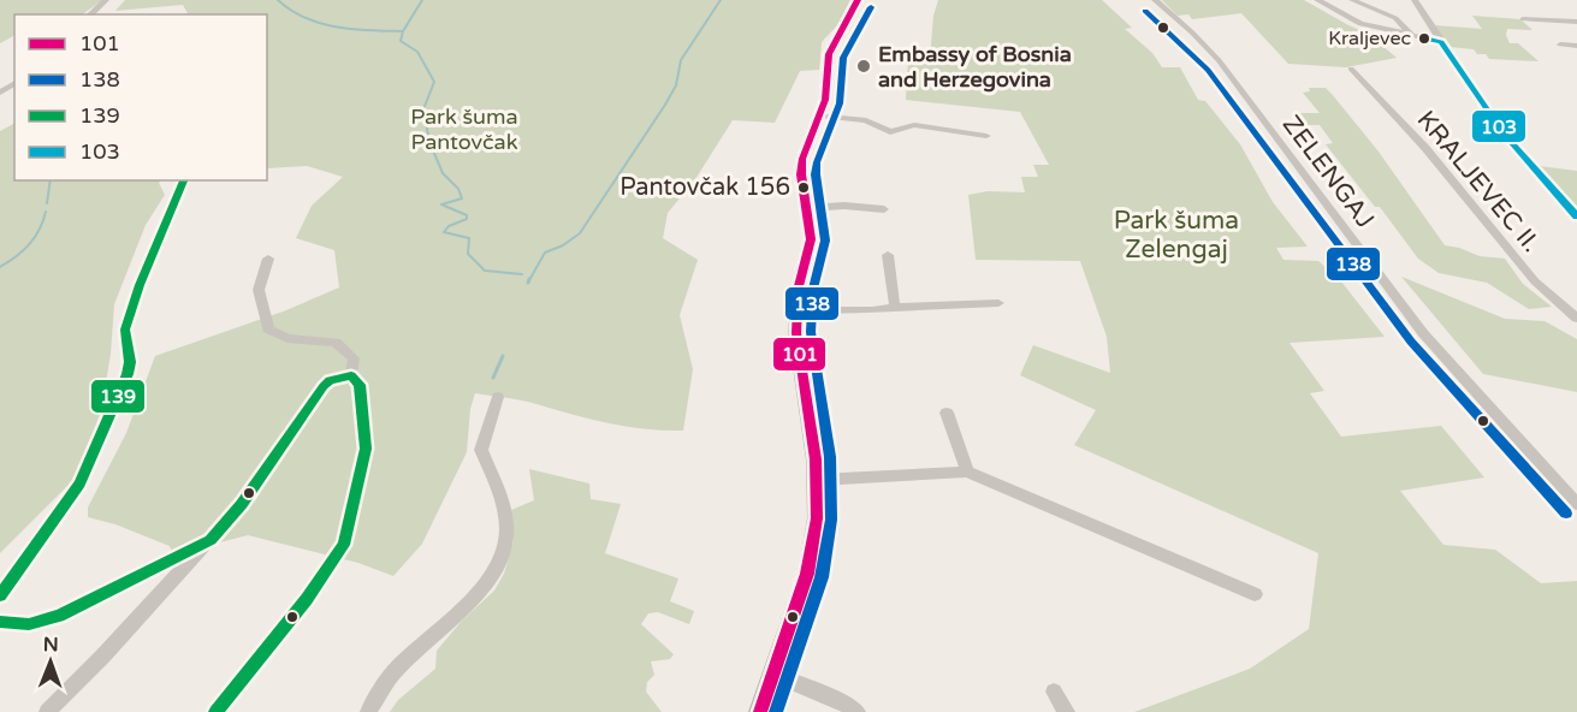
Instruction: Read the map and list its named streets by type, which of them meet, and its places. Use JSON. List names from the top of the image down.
{
  "streets": {
    "street": ["ZELENGAJ", "KRALJEVEC II."]
  },
  "parks": ["Park šuma Pantovčak", "Park šuma Zelengaj"],
  "places": ["Kraljevec", "Embassy of Bosnia and Herzegovina", "Pantovčak 156"],
  "lines": [
    "transit line 101",
    "transit line 138",
    "transit line 103",
    "transit line 139"
  ],
  "legend": [
    "101",
    "138",
    "139",
    "103"
  ],
  "north": "top"
}
